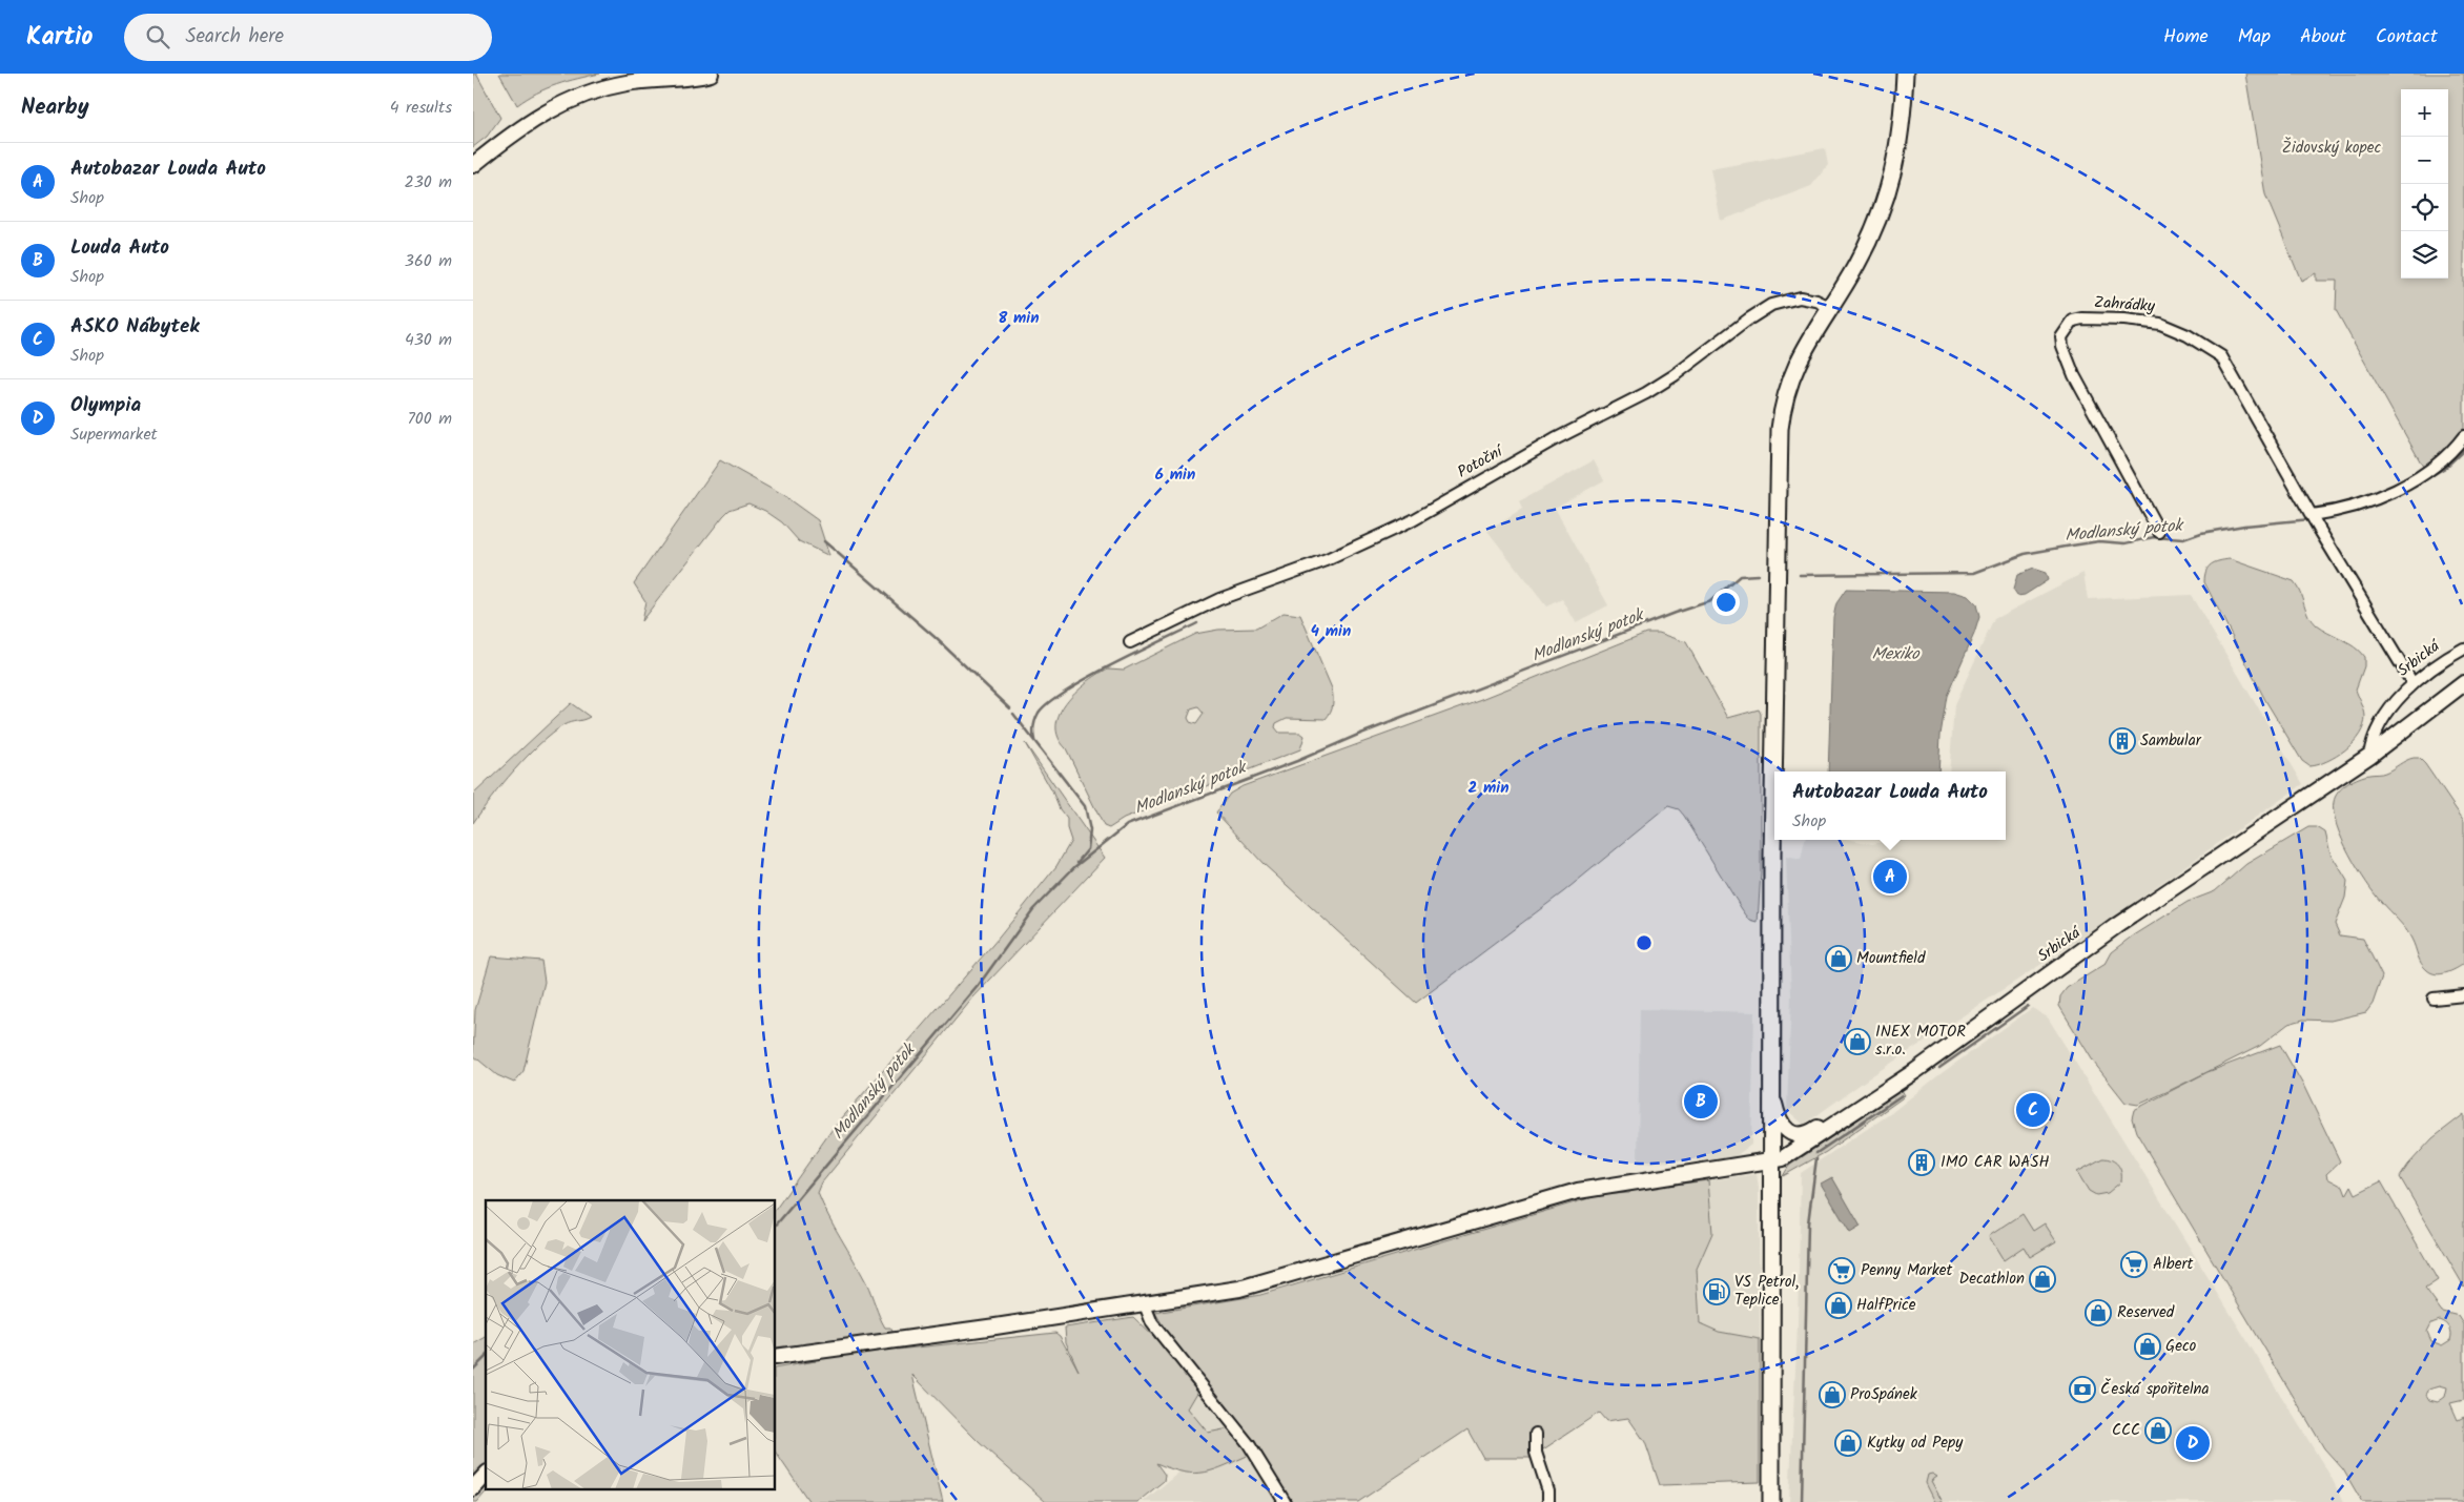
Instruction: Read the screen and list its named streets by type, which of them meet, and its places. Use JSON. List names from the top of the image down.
{
  "streets": {
    "street": ["Zahrádky", "Potoční", "Srbická"]
  },
  "crossings": [
    ["Zahrádky", "Srbická"]
  ],
  "water": ["Modlanský potok", "Mexiko"],
  "parks": ["Židovský kopec"],
  "places": {
    "building": ["Sambular", "IMO CAR WASH"],
    "shop": [
      "Mountfield",
      "INEX MOTOR s.r.o.",
      "Decathlon",
      "HalfPrice",
      "Reserved",
      "Geco",
      "ProSpánek",
      "CCC",
      "Kytky od Pepy"
    ],
    "supermarket": ["Albert", "Penny Market"],
    "fuel station": ["VS Petrol, Teplice"],
    "bank": ["Česká spořitelna"]
  },
  "page": {
    "header": "Kartio",
    "search": "Search here",
    "nav": [
      "Home",
      "Map",
      "About",
      "Contact"
    ],
    "heading": ["Nearby", "4 results"],
    "map_buttons": ["+", "−"],
    "list": [
      {
        "mark": "A",
        "name": "Autobazar Louda Auto",
        "note": "Shop",
        "value": "230 m"
      },
      {
        "mark": "B",
        "name": "Louda Auto",
        "note": "Shop",
        "value": "360 m"
      },
      {
        "mark": "C",
        "name": "ASKO Nábytek",
        "note": "Shop",
        "value": "430 m"
      },
      {
        "mark": "D",
        "name": "Olympia",
        "note": "Supermarket",
        "value": "700 m"
      }
    ],
    "popup": ["Autobazar Louda Auto", "Shop"],
    "pins": [
      "A",
      "B",
      "C",
      "D"
    ]
  },
  "rings": [
    "8 min",
    "6 min",
    "4 min",
    "2 min"
  ]
}
